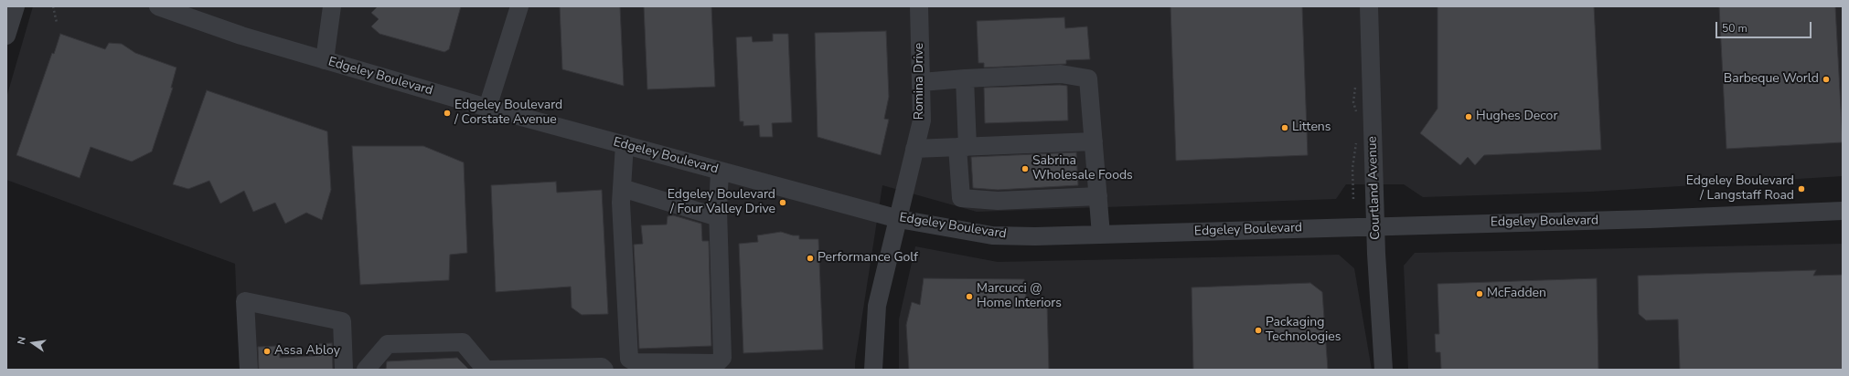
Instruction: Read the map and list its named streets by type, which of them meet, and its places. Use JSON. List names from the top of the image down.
{
  "streets": {
    "street": ["Edgeley Boulevard", "Romina Drive", "Courtland Avenue"]
  },
  "crossings": [
    ["Edgeley Boulevard", "Romina Drive"],
    ["Edgeley Boulevard", "Courtland Avenue"]
  ],
  "places": [
    "Barbeque World",
    "Edgeley Boulevard / Corstate Avenue",
    "Hughes Decor",
    "Littens",
    "Sabrina Wholesale Foods",
    "Edgeley Boulevard / Langstaff Road",
    "Edgeley Boulevard / Four Valley Drive",
    "Performance Golf",
    "McFadden",
    "Marcucci @ Home Interiors",
    "Packaging Technologies",
    "Assa Abloy"
  ],
  "scale_bar": "50 m",
  "north": "left"
}
